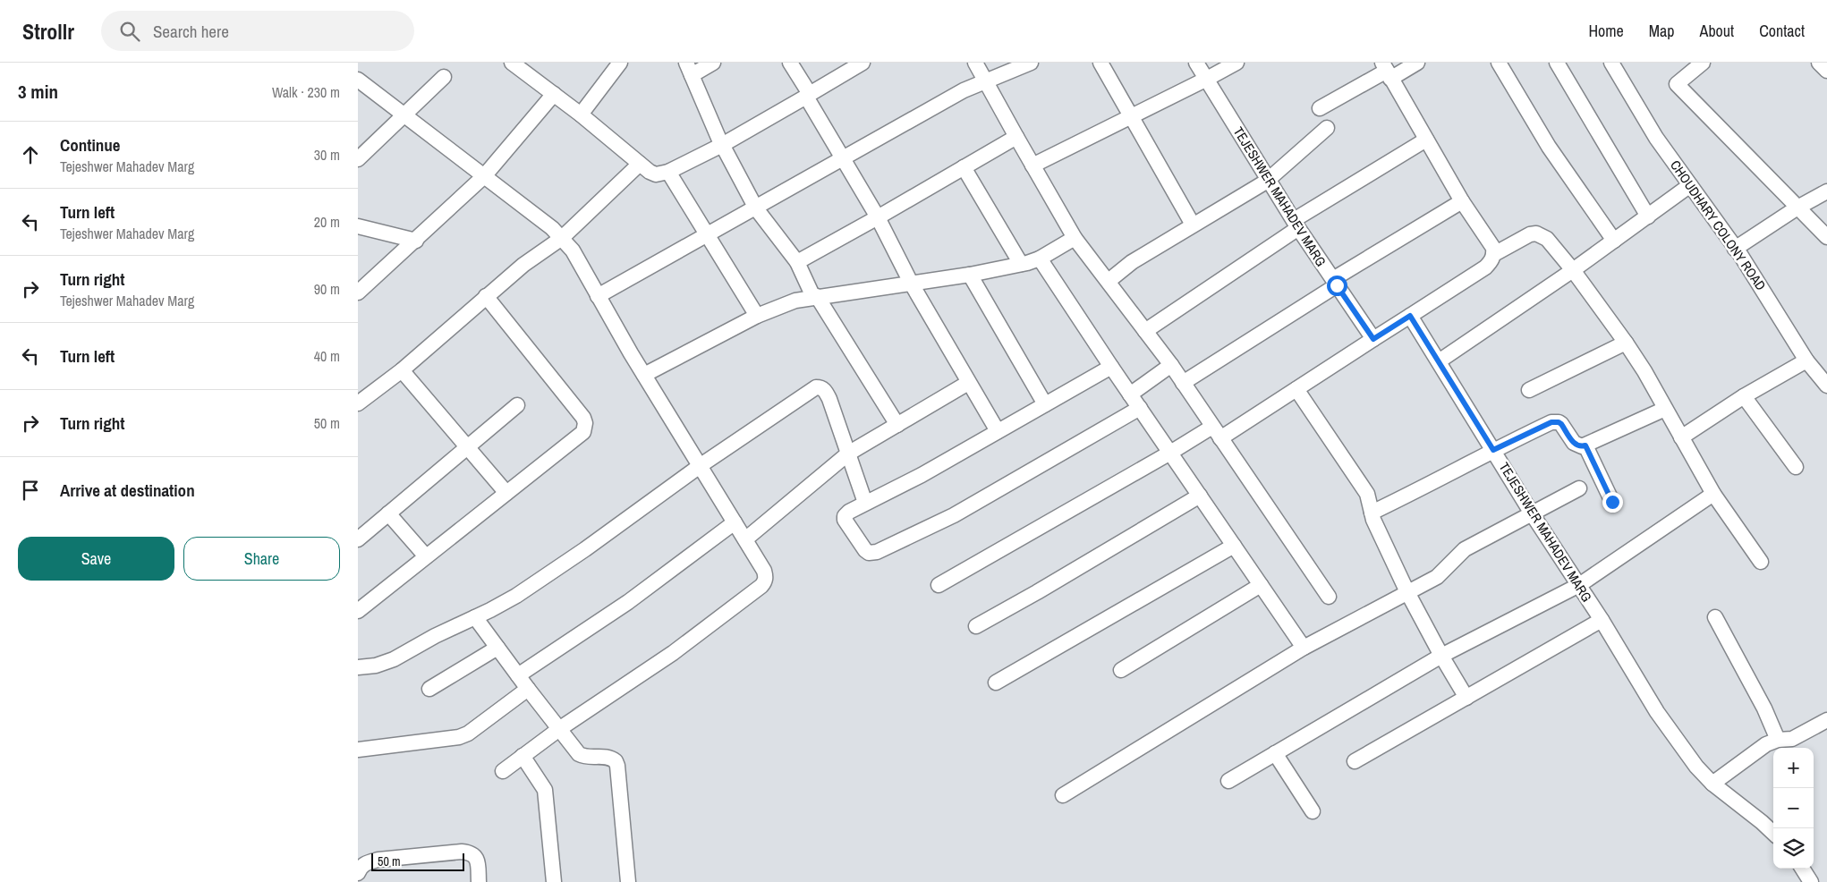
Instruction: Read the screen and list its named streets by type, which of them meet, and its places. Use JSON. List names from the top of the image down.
{
  "streets": {
    "street": ["TEJESHWER MAHADEV MARG", "CHOUDHARY COLONY ROAD"]
  },
  "scale_bar": "50 m",
  "page": {
    "header": "Strollr",
    "search": "Search here",
    "nav": [
      "Home",
      "Map",
      "About",
      "Contact"
    ],
    "heading": ["3 min", "Walk · 230 m"],
    "list": [
      ["Continue", "Tejeshwer Mahadev Marg", "30 m"],
      ["Turn left", "Tejeshwer Mahadev Marg", "20 m"],
      ["Turn right", "Tejeshwer Mahadev Marg", "90 m"],
      ["Turn left", "40 m"],
      ["Turn right", "50 m"],
      "Arrive at destination"
    ],
    "buttons": ["Save", "Share"],
    "map_buttons": ["+", "−"],
    "scale": "50 m"
  }
}
